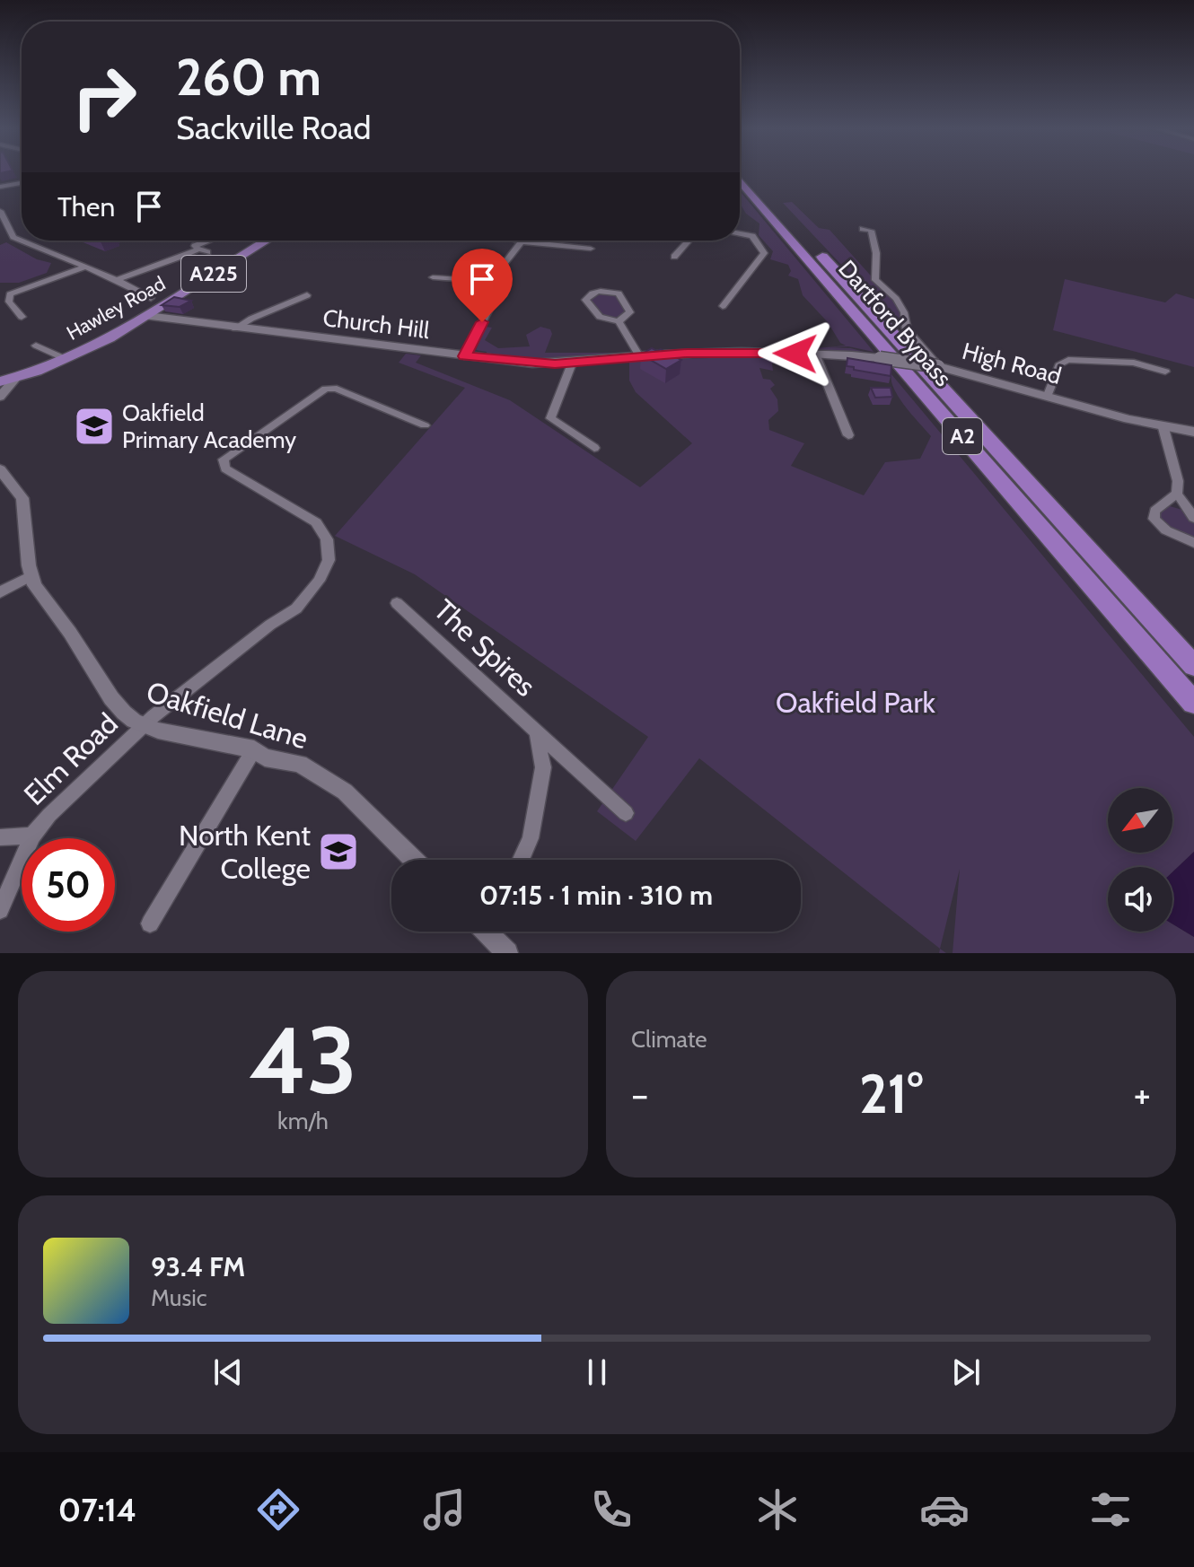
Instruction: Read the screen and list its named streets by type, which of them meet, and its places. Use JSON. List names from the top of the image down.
{
  "streets": {
    "highway": ["Dartford Bypass", "A2"],
    "main road": [
      "A225",
      "Hawley Road",
      "Church Hill",
      "High Road"
    ],
    "street": ["The Spires", "Oakfield Lane", "Elm Road"]
  },
  "crossings": [
    ["Hawley Road", "Church Hill"],
    ["Church Hill", "High Road"],
    ["Oakfield Lane", "Elm Road"]
  ],
  "parks": ["Oakfield Park"],
  "places": {
    "school or university": ["Oakfield Primary Academy", "North Kent College"]
  },
  "north": "bottom left",
  "page": {
    "turn": ["260 m", "Sackville Road"],
    "then": "Then",
    "limit": "50",
    "trip": "07:15 · 1 min · 310 m",
    "tile": [
      ["43", "km/h"],
      "Climate"
    ],
    "heat": ["−", "21°", "+"],
    "song": ["93.4 FM", "Music"],
    "tabs": "07:14"
  }
}
